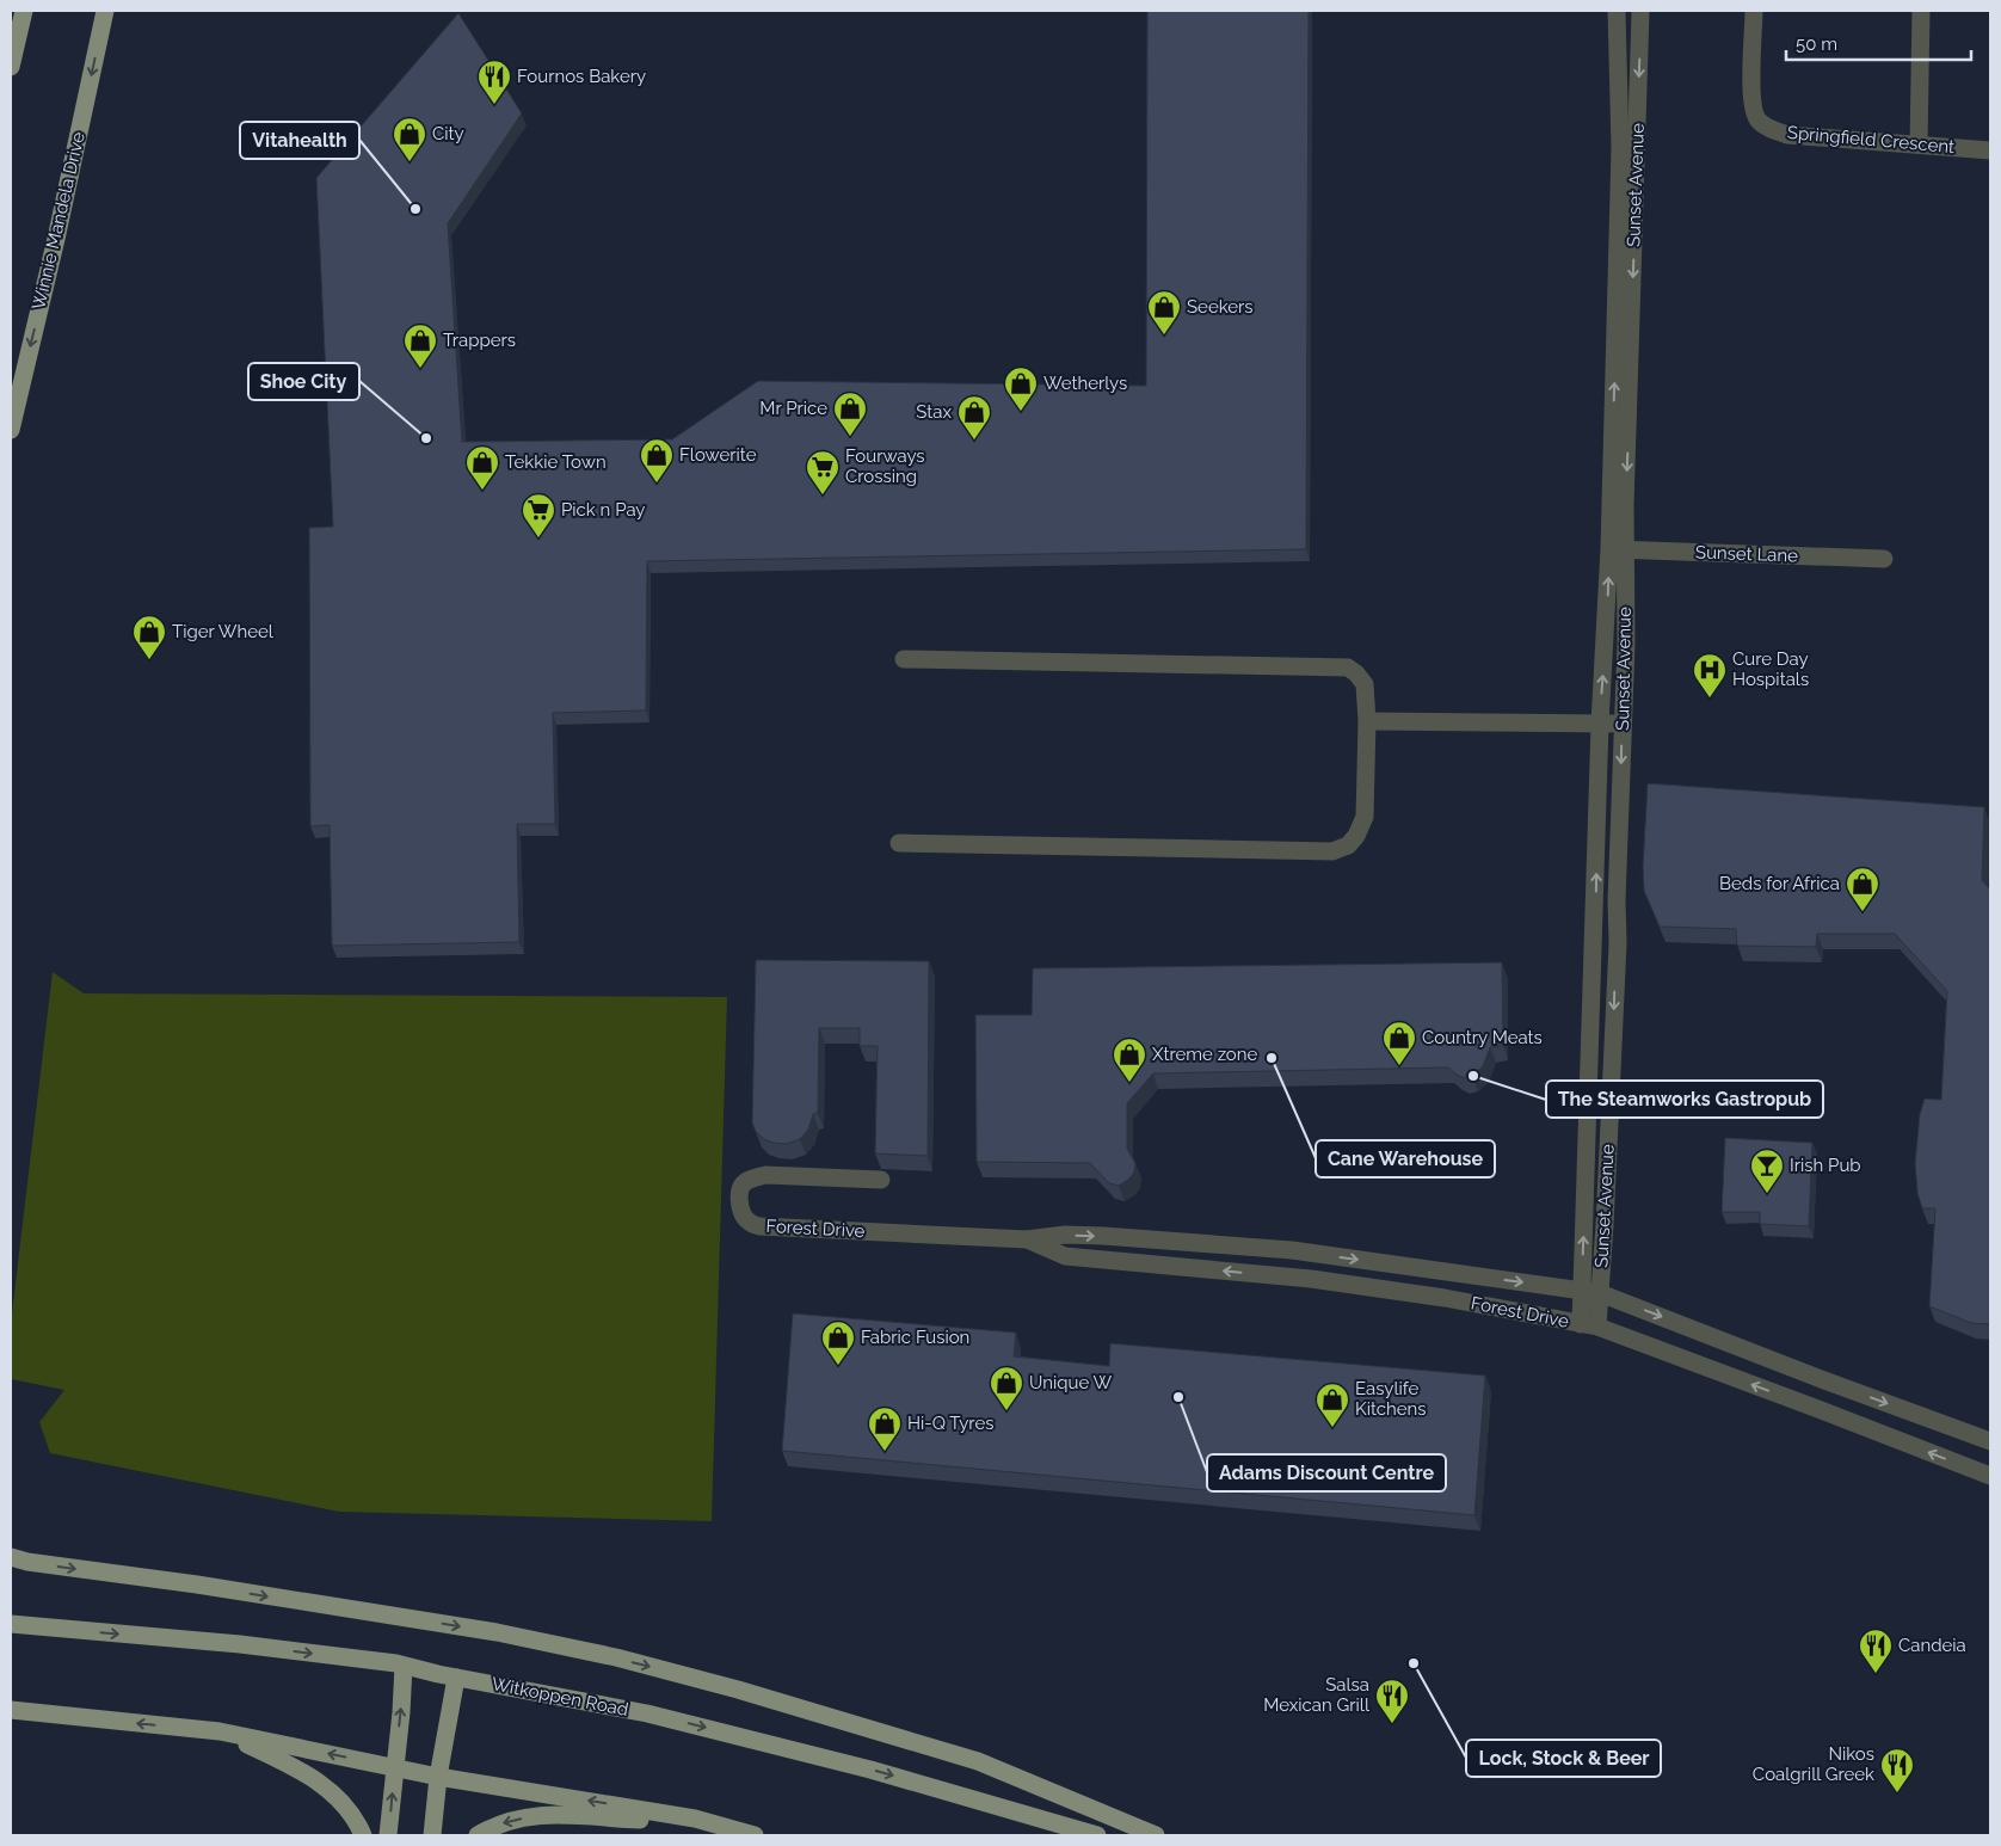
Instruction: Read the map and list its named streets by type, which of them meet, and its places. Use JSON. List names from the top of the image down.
{
  "streets": {
    "main road": ["Winnie Mandela Drive", "Witkoppen Road"],
    "street": [
      "Springfield Crescent",
      "Sunset Avenue",
      "Sunset Lane",
      "Forest Drive"
    ]
  },
  "crossings": [
    ["Sunset Avenue", "Sunset Lane"],
    ["Sunset Avenue", "Forest Drive"]
  ],
  "one_way": ["Winnie Mandela Drive"],
  "places": {
    "restaurant": [
      "Fournos Bakery",
      "Candeia",
      "Salsa Mexican Grill",
      "Nikos Coalgrill Greek"
    ],
    "shop": [
      "City",
      "Seekers",
      "Trappers",
      "Wetherlys",
      "Mr Price",
      "Stax",
      "Flowerite",
      "Tekkie Town",
      "Tiger Wheel",
      "Beds for Africa",
      "Country Meats",
      "Xtreme zone",
      "Fabric Fusion",
      "Unique W",
      "Easylife Kitchens",
      "Hi-Q Tyres"
    ],
    "other": [
      "Vitahealth",
      "Shoe City",
      "Cane Warehouse",
      "The Steamworks Gastropub",
      "Adams Discount Centre",
      "Lock, Stock & Beer"
    ],
    "supermarket": ["Fourways Crossing", "Pick n Pay"],
    "hospital": ["Cure Day Hospitals"],
    "bar": ["Irish Pub"]
  },
  "scale_bar": "50 m"
}
